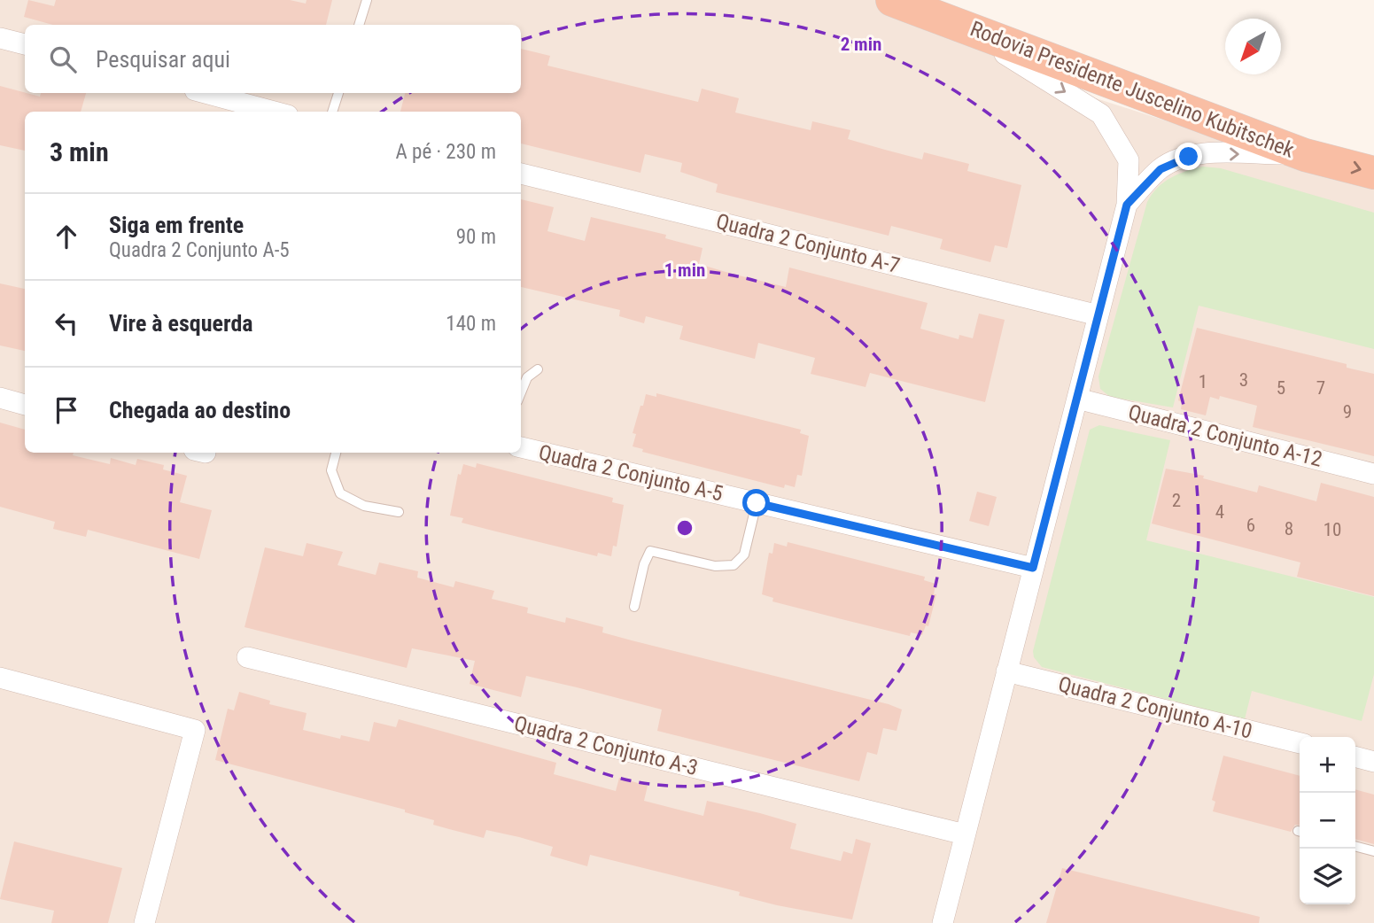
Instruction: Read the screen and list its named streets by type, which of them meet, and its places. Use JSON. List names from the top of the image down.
{
  "streets": {
    "highway": ["Rodovia Presidente Juscelino Kubitschek"],
    "street": [
      "Quadra 2 Conjunto A-7",
      "Quadra 2 Conjunto A-12",
      "Quadra 2 Conjunto A-5",
      "Quadra 2 Conjunto A-10",
      "Quadra 2 Conjunto A-3"
    ]
  },
  "house_numbers": [
    "3",
    "1",
    "5",
    "7",
    "9",
    "2",
    "4",
    "6",
    "8",
    "10"
  ],
  "north": "bottom left",
  "page": {
    "search": "Pesquisar aqui",
    "heading": ["3 min", "A pé · 230 m"],
    "list": [
      ["Siga em frente", "Quadra 2 Conjunto A-5", "90 m"],
      ["Vire à esquerda", "140 m"],
      "Chegada ao destino"
    ],
    "map_buttons": ["+", "−"]
  },
  "rings": ["2 min", "1 min"]
}
